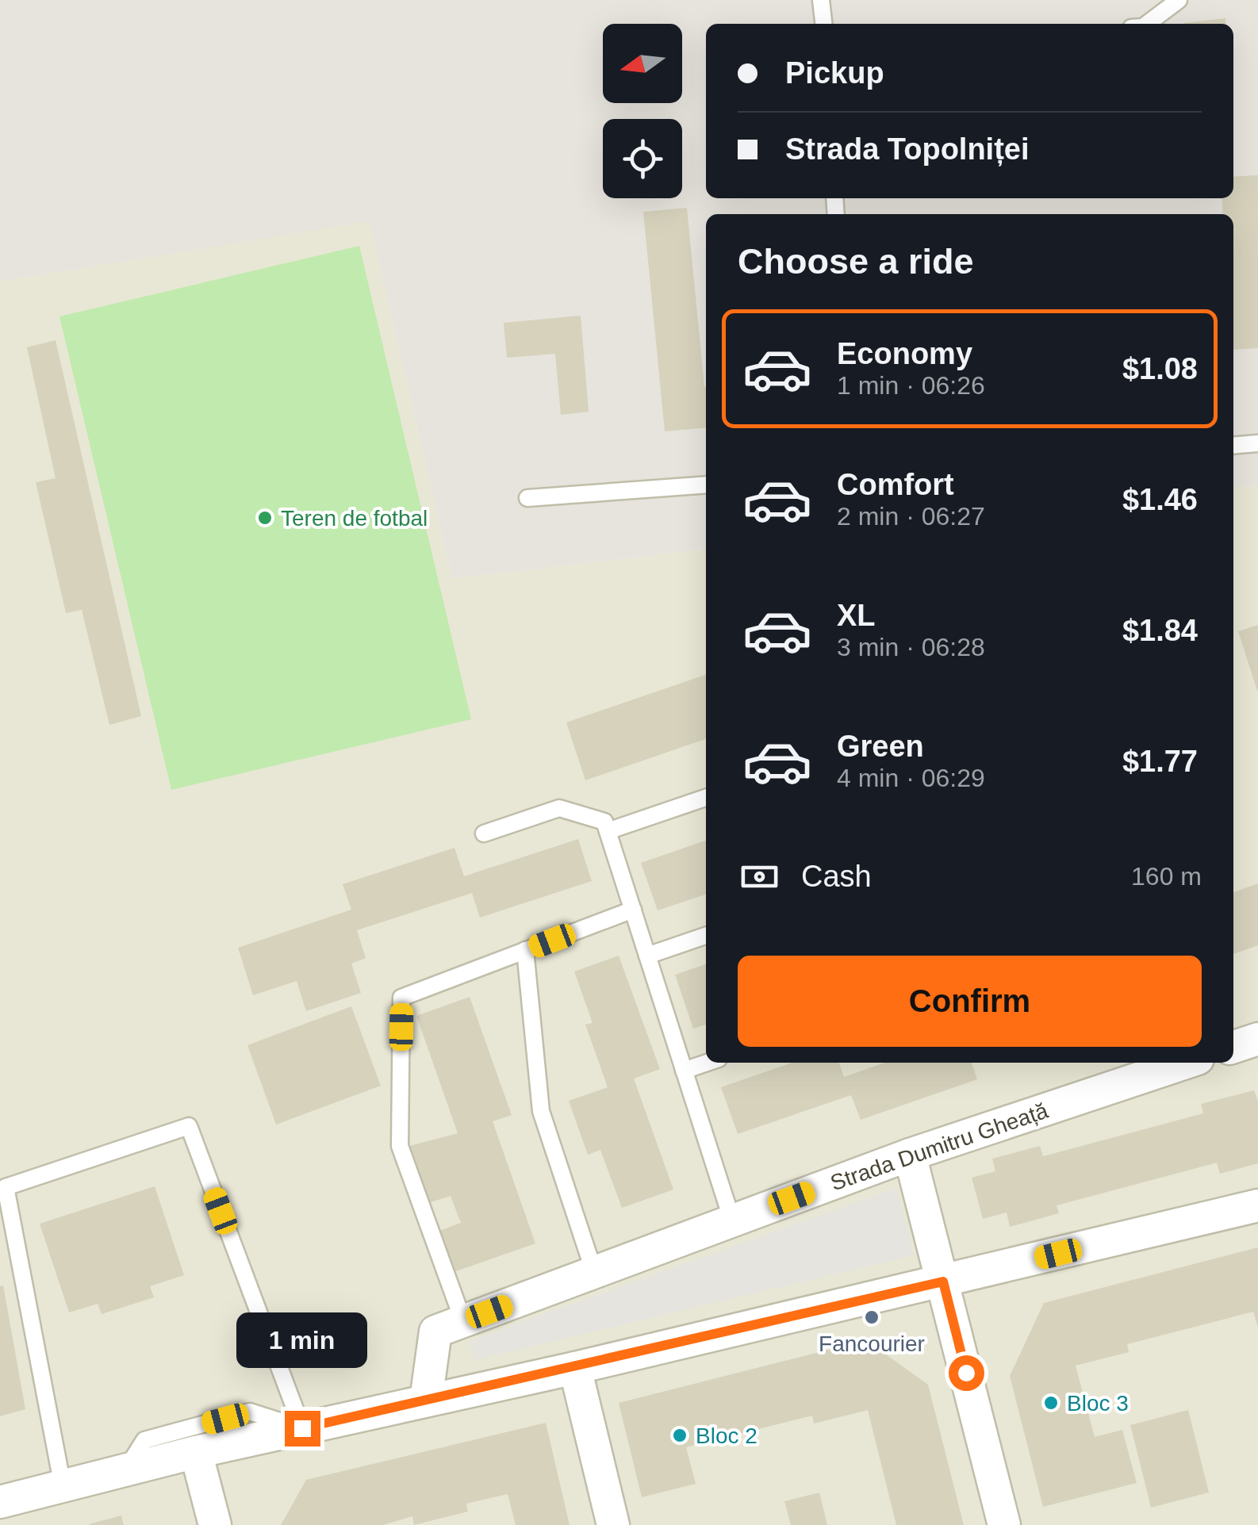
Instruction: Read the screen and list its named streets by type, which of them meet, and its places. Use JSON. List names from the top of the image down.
{
  "streets": {
    "street": ["Strada Dumitru Gheață"]
  },
  "places": [
    "Teren de fotbal",
    "Fancourier",
    "Bloc 3",
    "Bloc 2"
  ],
  "north": "left",
  "page": {
    "banner": ["Pickup", "Strada Topolniței"],
    "heading": "Choose a ride",
    "list": [
      {
        "name": "Economy",
        "note": "1 min · 06:26",
        "value": "$1.08"
      },
      {
        "name": "Comfort",
        "note": "2 min · 06:27",
        "value": "$1.46"
      },
      {
        "name": "XL",
        "note": "3 min · 06:28",
        "value": "$1.84"
      },
      {
        "name": "Green",
        "note": "4 min · 06:29",
        "value": "$1.77"
      }
    ],
    "pay": ["Cash", "160 m"],
    "buttons": "Confirm",
    "bubble": "1 min"
  }
}
